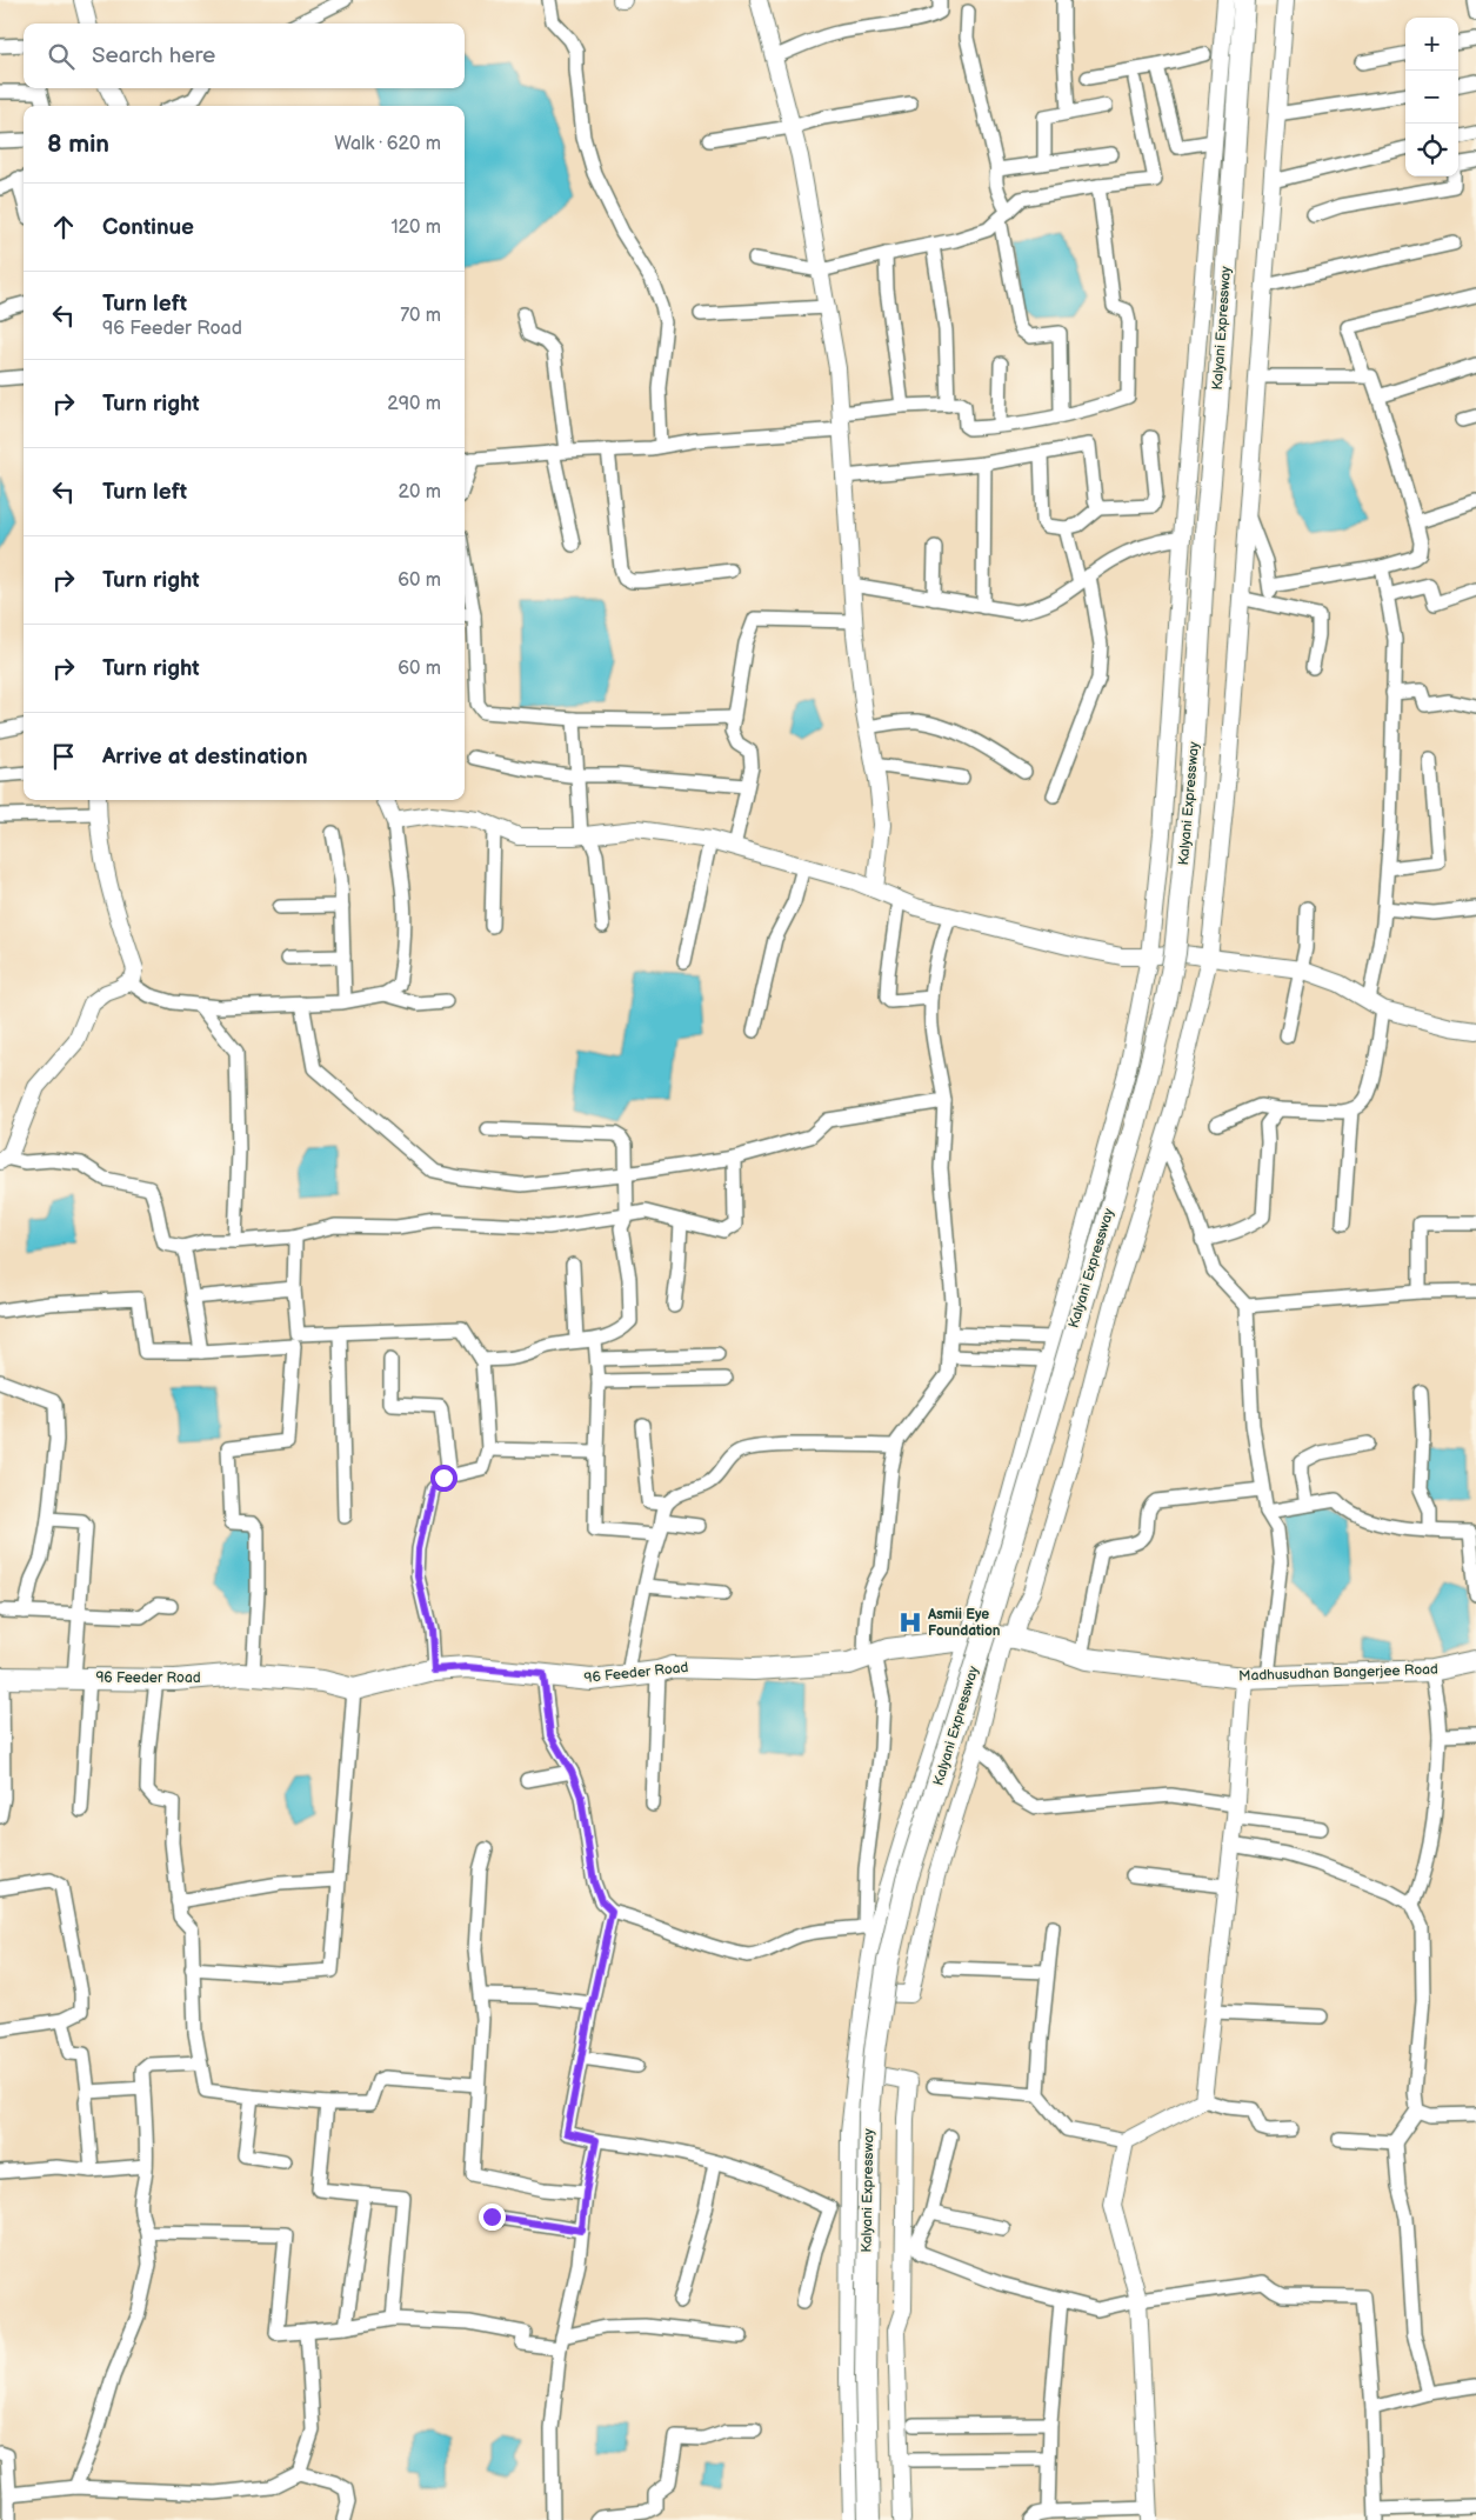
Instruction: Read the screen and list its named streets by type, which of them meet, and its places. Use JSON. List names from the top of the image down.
{
  "streets": {
    "main road": ["Kalyani Expressway", "96 Feeder Road", "Madhusudhan Bangerjee Road"]
  },
  "crossings": [
    ["Kalyani Expressway", "96 Feeder Road"],
    ["96 Feeder Road", "Madhusudhan Bangerjee Road"]
  ],
  "places": {
    "hospital": ["Asmii Eye Foundation"]
  },
  "page": {
    "map_buttons": ["+", "−"],
    "search": "Search here",
    "heading": ["8 min", "Walk · 620 m"],
    "list": [
      ["Continue", "120 m"],
      ["Turn left", "96 Feeder Road", "70 m"],
      ["Turn right", "290 m"],
      ["Turn left", "20 m"],
      ["Turn right", "60 m"],
      ["Turn right", "60 m"],
      "Arrive at destination"
    ]
  }
}
